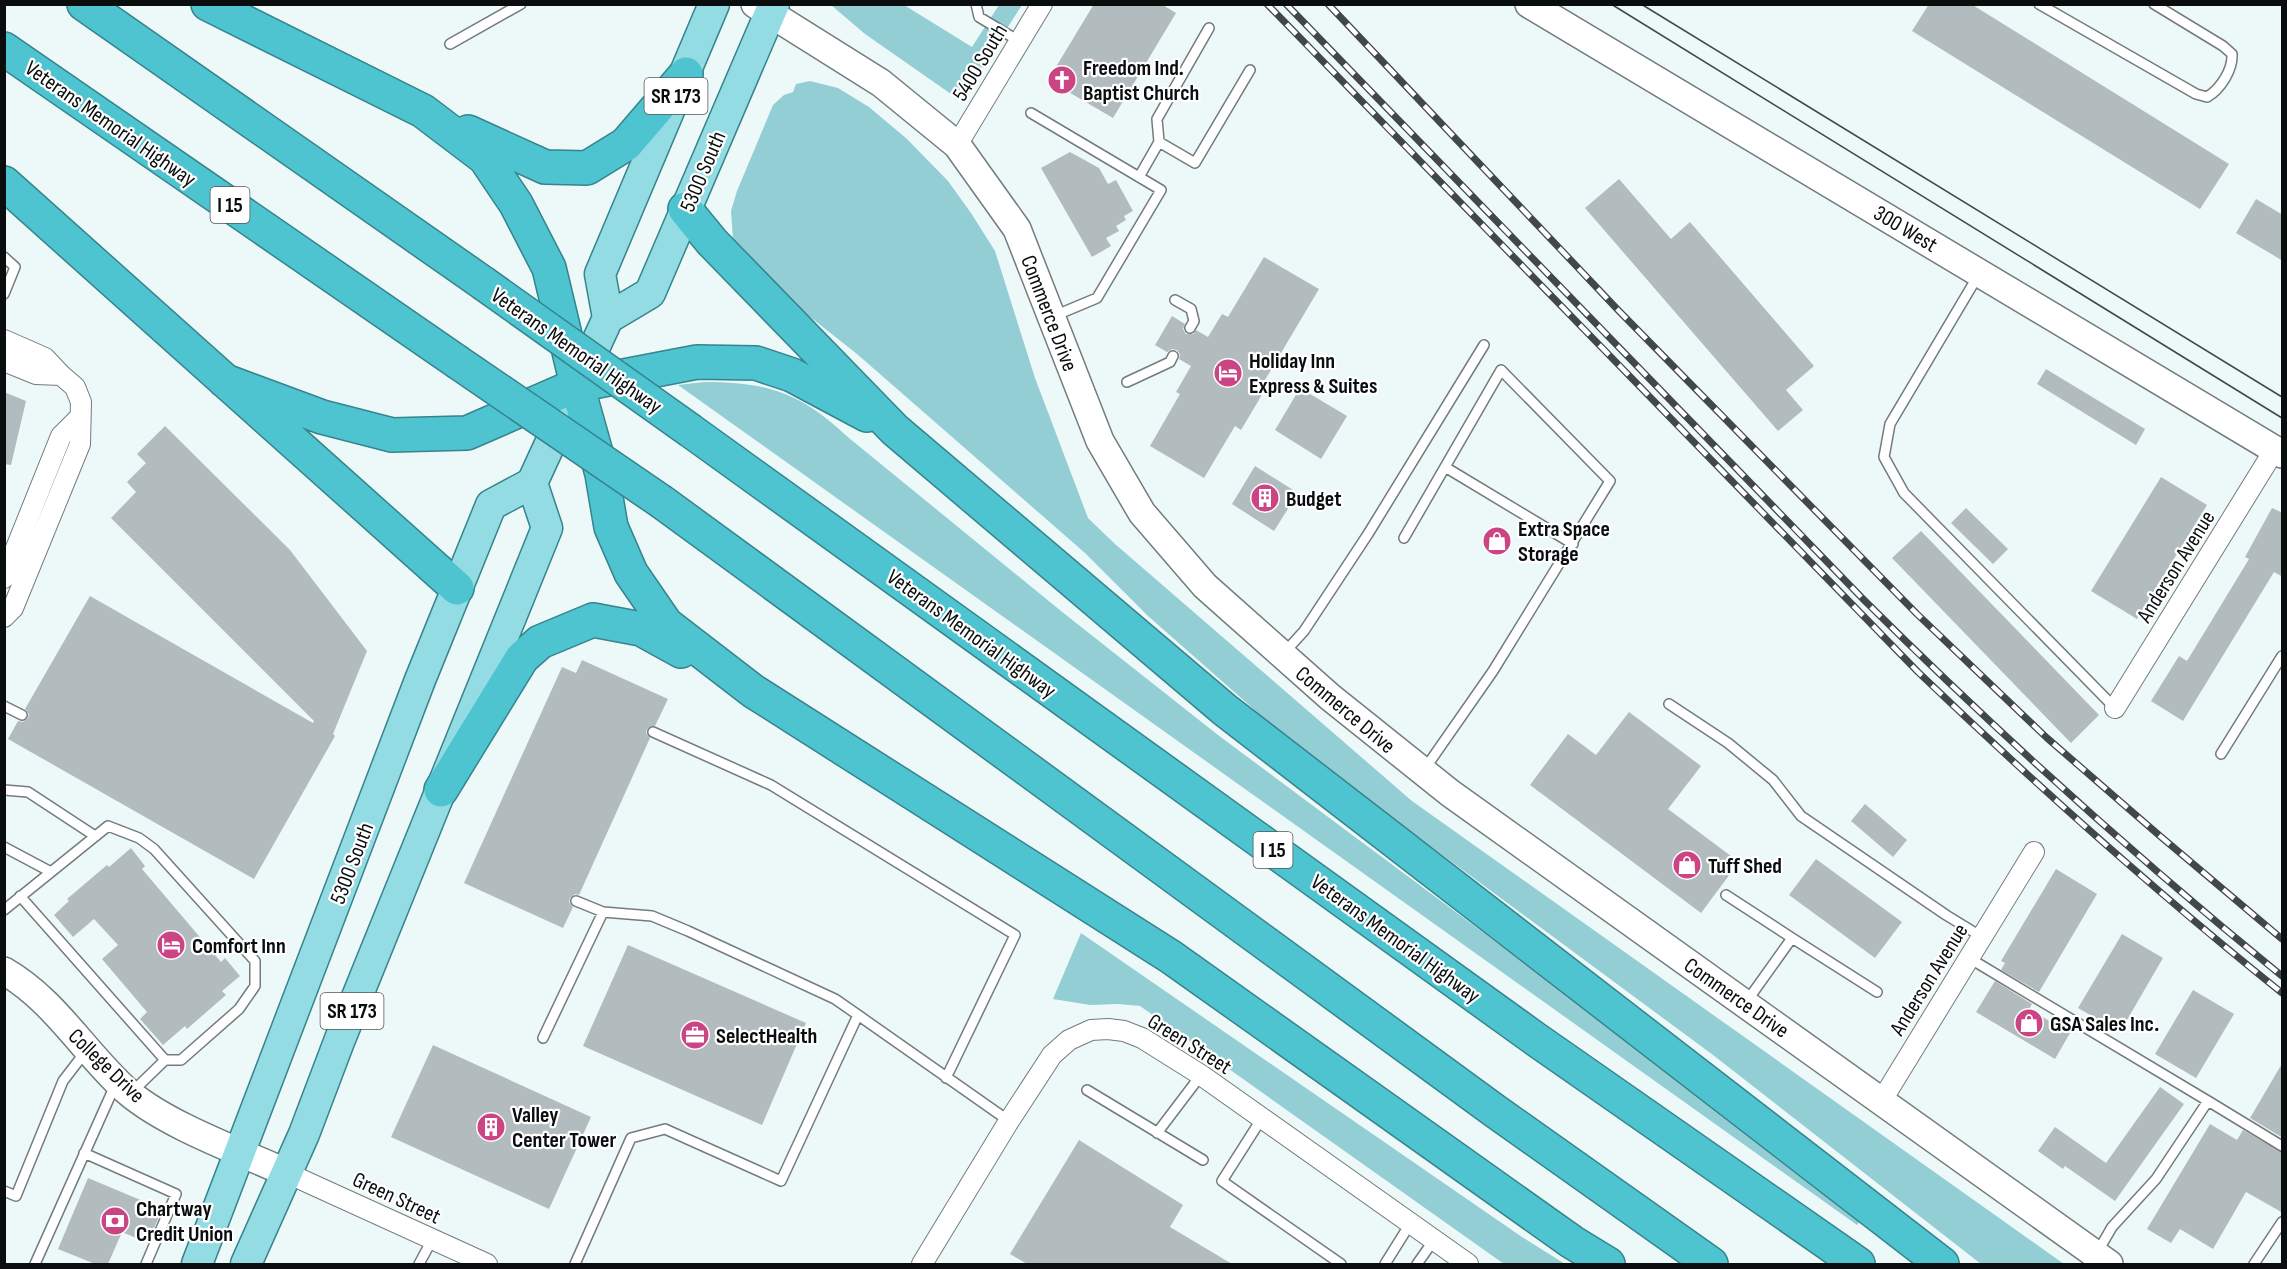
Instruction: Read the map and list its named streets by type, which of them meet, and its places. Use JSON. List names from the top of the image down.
{
  "streets": {
    "highway": ["Veterans Memorial Highway", "I 15"],
    "main road": ["SR 173", "5300 South"],
    "street": [
      "5400 South",
      "300 West",
      "Commerce Drive",
      "Anderson Avenue",
      "Green Street",
      "College Drive"
    ]
  },
  "crossings": [
    ["5400 South", "Commerce Drive"],
    ["SR 173", "5300 South"],
    ["SR 173", "Green Street"],
    ["SR 173", "College Drive"],
    ["5300 South", "Commerce Drive"],
    ["5300 South", "College Drive"],
    ["300 West", "Anderson Avenue"],
    ["Commerce Drive", "Anderson Avenue"],
    ["Green Street", "College Drive"]
  ],
  "places": {
    "church": ["Freedom Ind. Baptist Church"],
    "hotel": ["Holiday Inn Express & Suites", "Comfort Inn"],
    "building": ["Budget", "Valley Center Tower"],
    "shop": ["Extra Space Storage", "Tuff Shed", "GSA Sales Inc."],
    "office": ["SelectHealth"],
    "bank": ["Chartway Credit Union"]
  }
}
